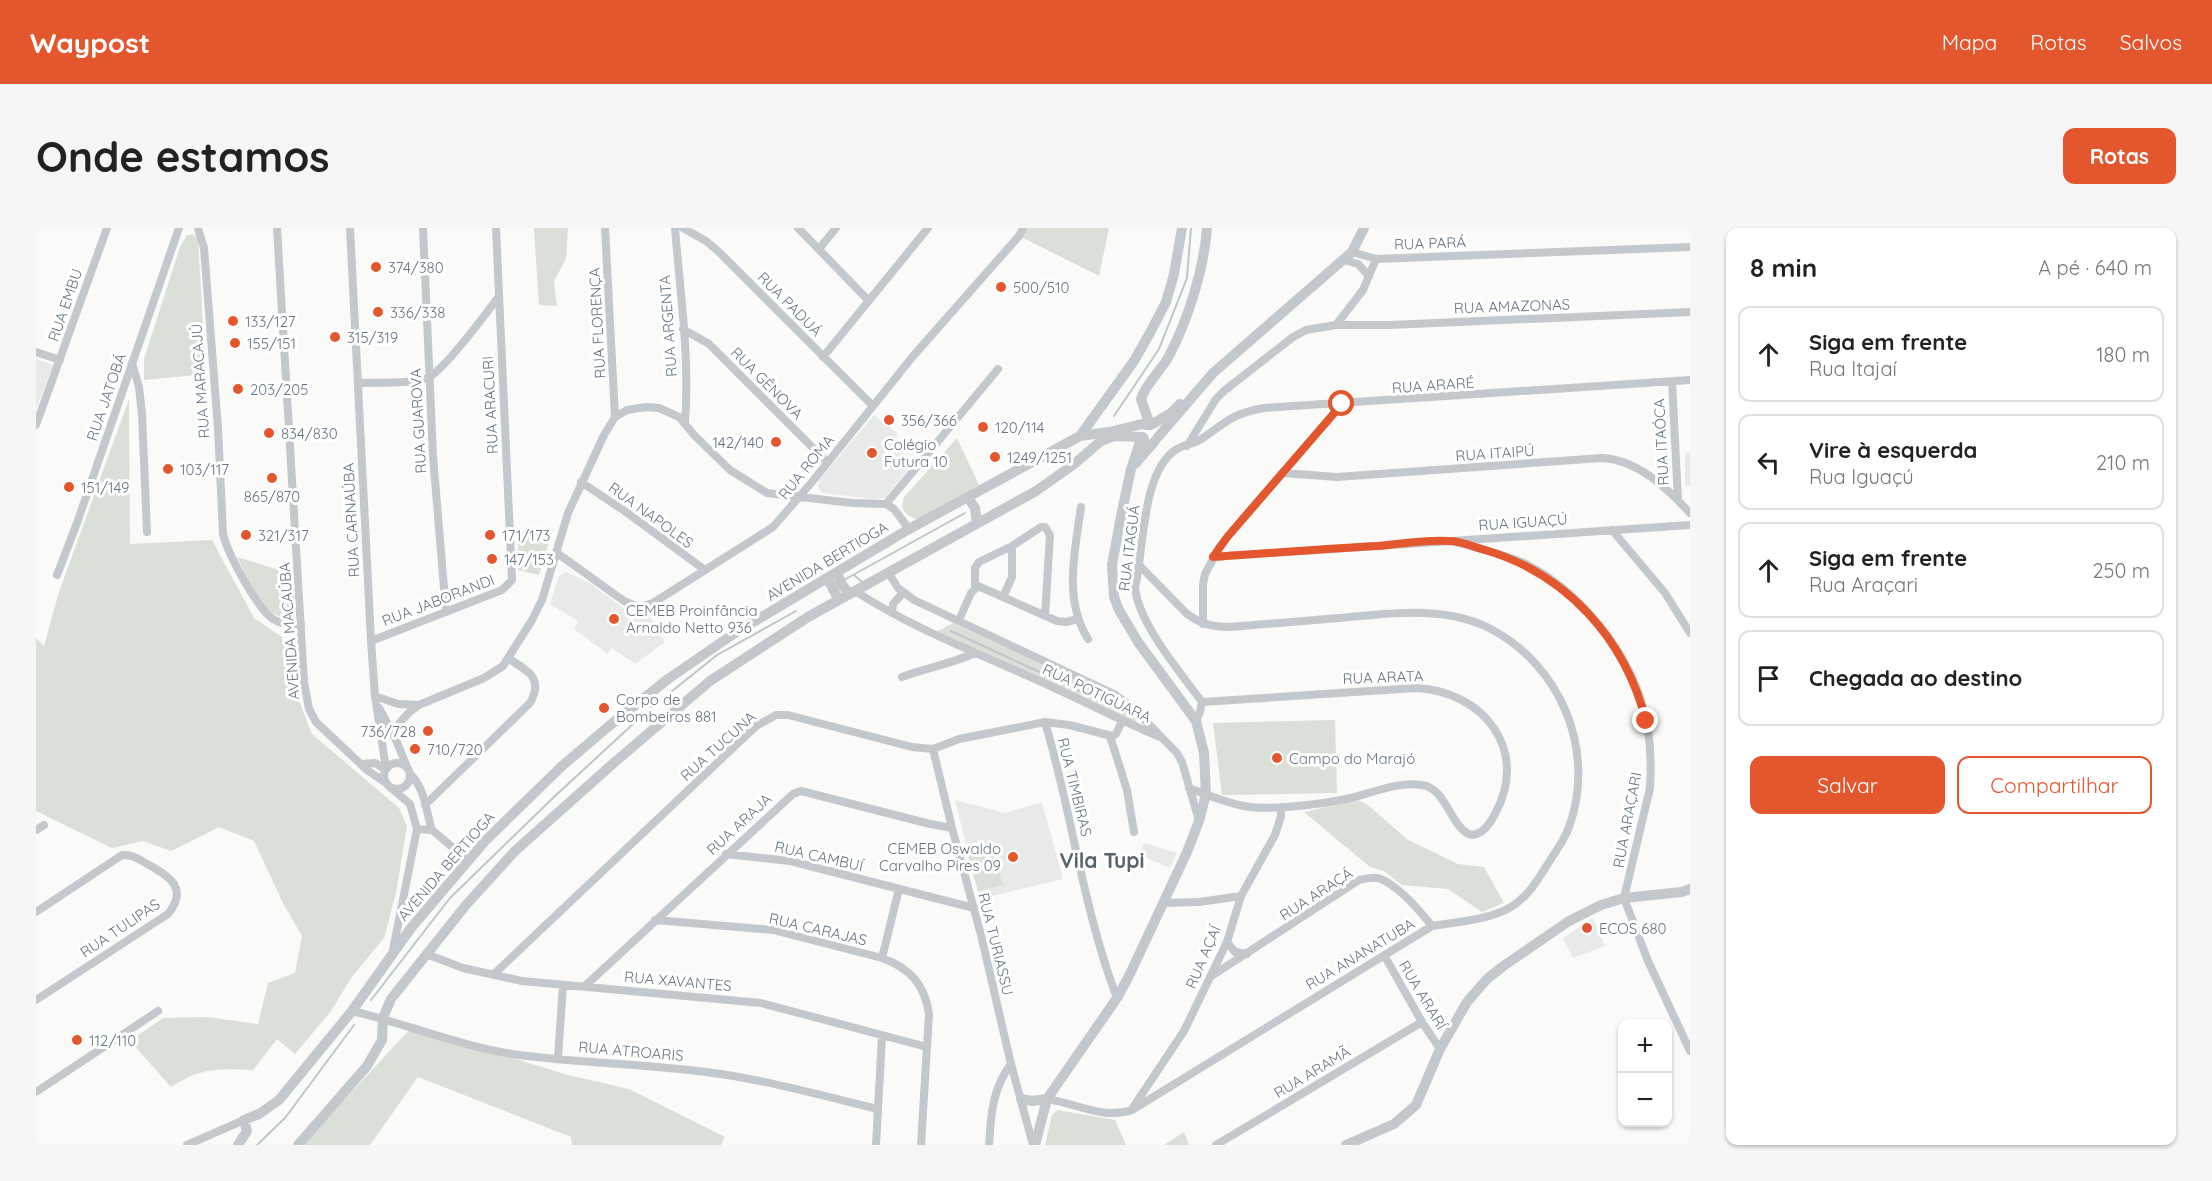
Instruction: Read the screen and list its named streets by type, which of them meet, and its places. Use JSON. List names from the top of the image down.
{
  "streets": {
    "street": [
      "RUA PARÁ",
      "RUA PADUÁ",
      "RUA EMBU",
      "RUA AMAZONAS",
      "RUA FLORENÇA",
      "RUA ARGENTA",
      "RUA MARACAJÚ",
      "RUA GÊNOVA",
      "RUA ARARÉ",
      "RUA JATOBÁ",
      "RUA ARACURI",
      "RUA GUAROVA",
      "RUA ITAÓCA",
      "RUA ITAIPÚ",
      "RUA ROMA",
      "RUA NAPOLES",
      "RUA CARNAÚBA",
      "RUA IGUAÇÚ",
      "RUA ITAGUÁ",
      "AVENIDA BERTIOGA",
      "RUA JABORANDI",
      "AVENIDA MACAÚBA",
      "RUA ARATA",
      "RUA POTIGUARA",
      "RUA TUCUNA",
      "RUA TIMBIRAS",
      "RUA ARAÇARI",
      "RUA ARAJA",
      "RUA CAMBUÍ",
      "RUA ARAÇÁ",
      "RUA TULIPAS",
      "RUA CARAJAS",
      "RUA TURIASSU",
      "RUA ANANATUBA",
      "RUA AÇAÍ",
      "RUA XAVANTES",
      "RUA ARARÍ",
      "RUA ATROARIS",
      "RUA ARAMÃ"
    ]
  },
  "crossings": [
    ["RUA PADUÁ", "RUA ROMA"],
    ["RUA AMAZONAS", "RUA ARARÉ"],
    ["RUA AMAZONAS", "RUA ITAGUÁ"],
    ["RUA ARGENTA", "RUA GÊNOVA"],
    ["RUA MARACAJÚ", "AVENIDA MACAÚBA"],
    ["RUA GÊNOVA", "RUA ROMA"],
    ["RUA ARARÉ", "RUA ITAÓCA"],
    ["RUA ARARÉ", "RUA ITAGUÁ"],
    ["RUA ARACURI", "RUA JABORANDI"],
    ["RUA GUAROVA", "RUA JABORANDI"],
    ["RUA ITAÓCA", "RUA ITAIPÚ"],
    ["RUA ROMA", "RUA NAPOLES"],
    ["RUA CARNAÚBA", "RUA JABORANDI"],
    ["RUA CARNAÚBA", "AVENIDA MACAÚBA"],
    ["RUA IGUAÇÚ", "RUA ARAÇARI"],
    ["RUA ITAGUÁ", "RUA ARATA"],
    ["AVENIDA BERTIOGA", "RUA ATROARIS"],
    ["RUA ARATA", "RUA AÇAÍ"],
    ["RUA TUCUNA", "RUA TIMBIRAS"],
    ["RUA TUCUNA", "RUA TURIASSU"],
    ["RUA TUCUNA", "RUA XAVANTES"],
    ["RUA ARAJA", "RUA CAMBUÍ"],
    ["RUA ARAJA", "RUA CARAJAS"],
    ["RUA ARAJA", "RUA TURIASSU"],
    ["RUA ARAJA", "RUA XAVANTES"],
    ["RUA CAMBUÍ", "RUA TURIASSU"],
    ["RUA ARAÇÁ", "RUA ANANATUBA"],
    ["RUA ARAÇÁ", "RUA AÇAÍ"],
    ["RUA CARAJAS", "RUA XAVANTES"],
    ["RUA ANANATUBA", "RUA AÇAÍ"],
    ["RUA ANANATUBA", "RUA ARARÍ"],
    ["RUA ARARÍ", "RUA ARAMÃ"]
  ],
  "districts": ["Vila Tupi"],
  "places": [
    "374/380",
    "500/510",
    "336/338",
    "133/127",
    "315/319",
    "155/151",
    "203/205",
    "356/366",
    "120/114",
    "834/830",
    "142/140",
    "Colégio Futura 10",
    "1249/1251",
    "103/117",
    "865/870",
    "151/149",
    "321/317",
    "171/173",
    "147/153",
    "CEMEB Proinfância Arnaldo Netto 936",
    "Corpo de Bombeiros 881",
    "736/728",
    "710/720",
    "Campo do Marajó",
    "CEMEB Oswaldo Carvalho Pires 09",
    "ECOS 680",
    "112/110"
  ],
  "page": {
    "header": "Waypost",
    "nav": ["Mapa", "Rotas", "Salvos"],
    "buttons": [
      "Rotas",
      ["Salvar", "Compartilhar"]
    ],
    "title": "Onde estamos",
    "heading": ["8 min", "A pé · 640 m"],
    "list": [
      ["Siga em frente", "Rua Itajaí", "180 m"],
      ["Vire à esquerda", "Rua Iguaçú", "210 m"],
      ["Siga em frente", "Rua Araçari", "250 m"],
      "Chegada ao destino"
    ],
    "map_buttons": ["+", "−"]
  }
}
